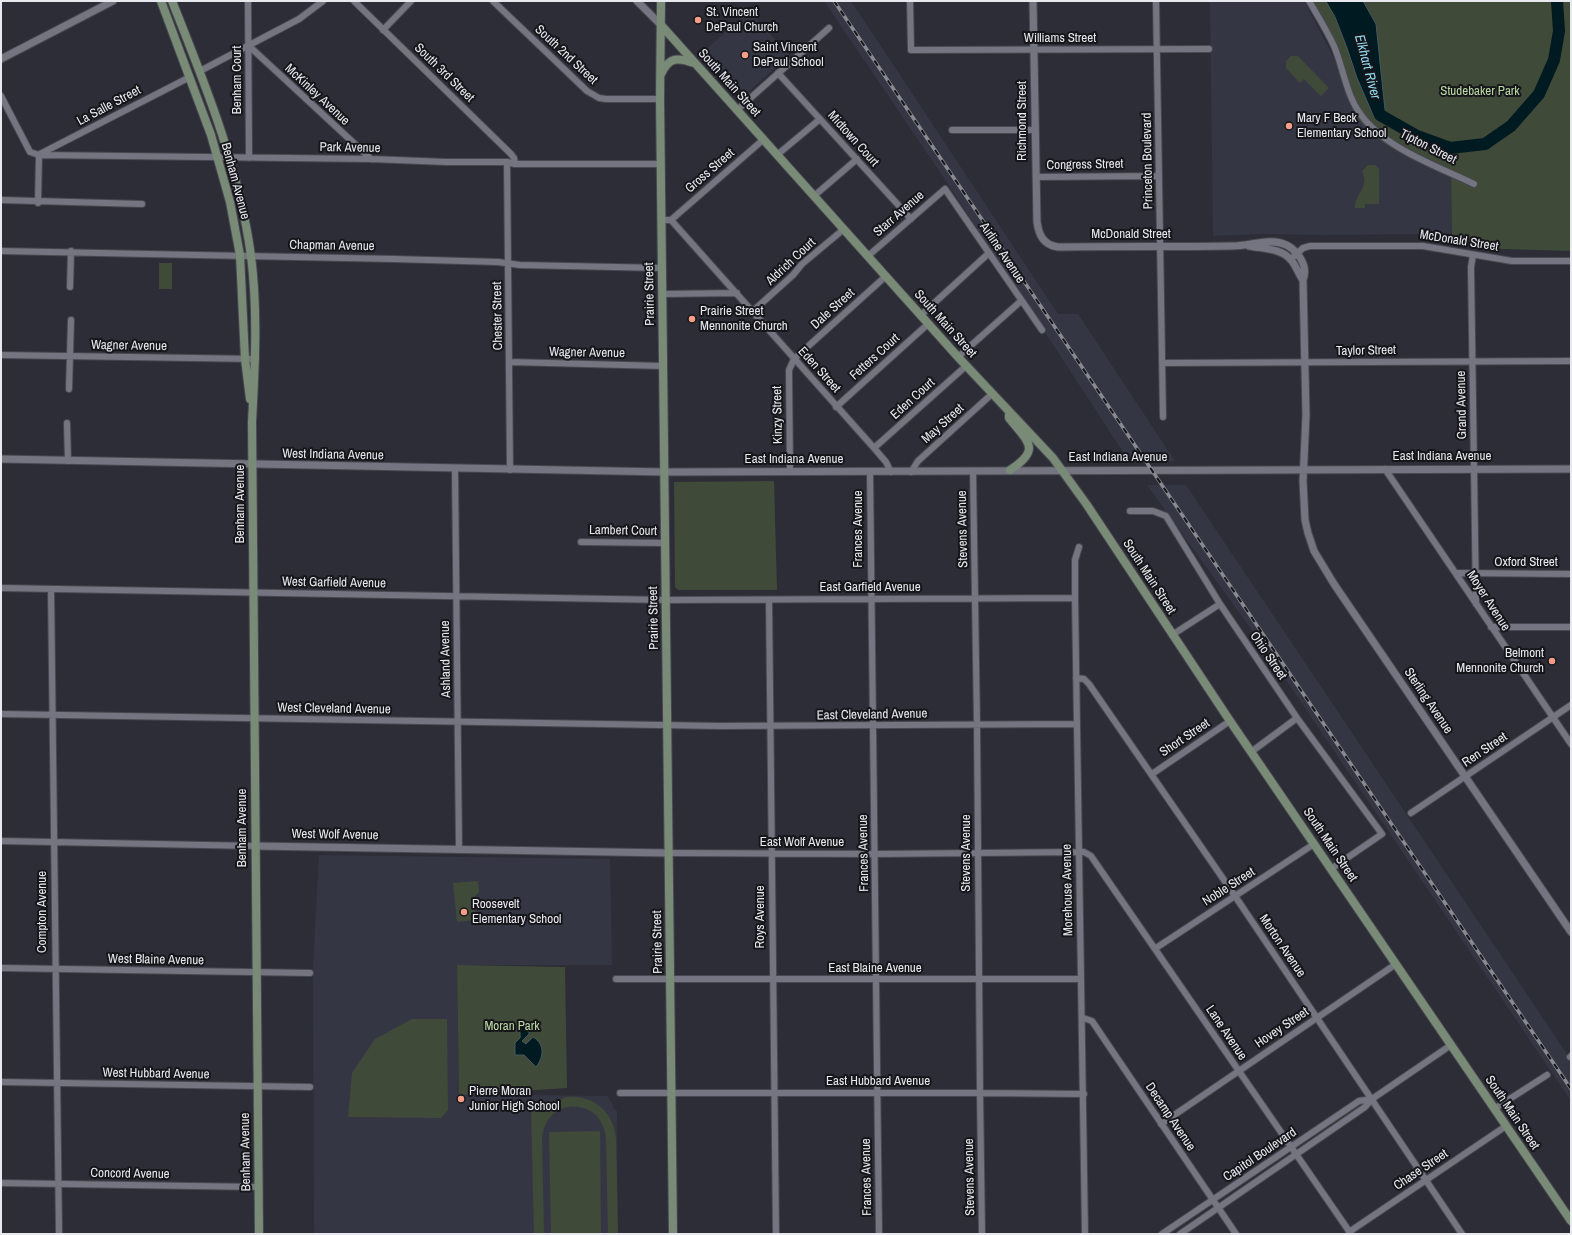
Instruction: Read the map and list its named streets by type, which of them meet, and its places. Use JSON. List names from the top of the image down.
{
  "streets": {
    "main road": ["South Main Street", "Benham Avenue", "Prairie Street"],
    "street": [
      "Williams Street",
      "South 2nd Street",
      "South 3rd Street",
      "Benham Court",
      "McKinley Avenue",
      "La Salle Street",
      "Richmond Street",
      "Midtown Court",
      "Tipton Street",
      "Park Avenue",
      "Princeton Boulevard",
      "Congress Street",
      "Gross Street",
      "Starr Avenue",
      "McDonald Street",
      "Chapman Avenue",
      "Airline Avenue",
      "Aldrich Court",
      "Dale Street",
      "Chester Street",
      "Wagner Avenue",
      "Taylor Street",
      "Fetters Court",
      "Eden Street",
      "Eden Court",
      "Grand Avenue",
      "Kinzy Street",
      "May Street",
      "West Indiana Avenue",
      "East Indiana Avenue",
      "Frances Avenue",
      "Stevens Avenue",
      "Lambert Court",
      "Oxford Street",
      "West Garfield Avenue",
      "East Garfield Avenue",
      "Moyer Avenue",
      "Ohio Street",
      "Ashland Avenue",
      "Sterling Avenue",
      "West Cleveland Avenue",
      "East Cleveland Avenue",
      "Short Street",
      "Ren Street",
      "West Wolf Avenue",
      "East Wolf Avenue",
      "Noble Street",
      "Morehouse Avenue",
      "Compton Avenue",
      "Roys Avenue",
      "Morton Avenue",
      "West Blaine Avenue",
      "East Blaine Avenue",
      "Hovey Street",
      "Lane Avenue",
      "West Hubbard Avenue",
      "East Hubbard Avenue",
      "Decamp Avenue",
      "Capitol Boulevard",
      "Chase Street",
      "Concord Avenue"
    ]
  },
  "crossings": [
    ["Williams Street", "Richmond Street"],
    ["Williams Street", "Princeton Boulevard"],
    ["South 2nd Street", "Prairie Street"],
    ["South 3rd Street", "Park Avenue"],
    ["Benham Court", "McKinley Avenue"],
    ["Benham Court", "Park Avenue"],
    ["South Main Street", "Gross Street"],
    ["South Main Street", "Starr Avenue"],
    ["South Main Street", "Aldrich Court"],
    ["South Main Street", "Prairie Street"],
    ["South Main Street", "Dale Street"],
    ["South Main Street", "Fetters Court"],
    ["South Main Street", "Eden Court"],
    ["South Main Street", "May Street"],
    ["South Main Street", "East Indiana Avenue"],
    ["South Main Street", "Ohio Street"],
    ["South Main Street", "Short Street"],
    ["South Main Street", "Noble Street"],
    ["South Main Street", "Hovey Street"],
    ["South Main Street", "Capitol Boulevard"],
    ["South Main Street", "Chase Street"],
    ["McKinley Avenue", "Park Avenue"],
    ["La Salle Street", "Park Avenue"],
    ["La Salle Street", "Benham Avenue"],
    ["Richmond Street", "Congress Street"],
    ["Richmond Street", "McDonald Street"],
    ["Midtown Court", "Starr Avenue"],
    ["Park Avenue", "Benham Avenue"],
    ["Park Avenue", "Prairie Street"],
    ["Park Avenue", "Chester Street"],
    ["Princeton Boulevard", "Congress Street"],
    ["Princeton Boulevard", "McDonald Street"],
    ["Princeton Boulevard", "Taylor Street"],
    ["Gross Street", "Eden Street"],
    ["Benham Avenue", "Chapman Avenue"],
    ["Benham Avenue", "Wagner Avenue"],
    ["Benham Avenue", "West Indiana Avenue"],
    ["Benham Avenue", "West Garfield Avenue"],
    ["Benham Avenue", "West Cleveland Avenue"],
    ["Benham Avenue", "West Wolf Avenue"],
    ["Benham Avenue", "West Blaine Avenue"],
    ["Benham Avenue", "West Hubbard Avenue"],
    ["Benham Avenue", "Concord Avenue"],
    ["Starr Avenue", "Airline Avenue"],
    ["McDonald Street", "Grand Avenue"],
    ["Chapman Avenue", "Prairie Street"],
    ["Chapman Avenue", "Chester Street"],
    ["Aldrich Court", "Eden Street"],
    ["Prairie Street", "Wagner Avenue"],
    ["Prairie Street", "West Indiana Avenue"],
    ["Prairie Street", "East Indiana Avenue"],
    ["Prairie Street", "Lambert Court"],
    ["Prairie Street", "West Garfield Avenue"],
    ["Prairie Street", "East Garfield Avenue"],
    ["Prairie Street", "West Cleveland Avenue"],
    ["Prairie Street", "East Cleveland Avenue"],
    ["Prairie Street", "West Wolf Avenue"],
    ["Prairie Street", "East Wolf Avenue"],
    ["Prairie Street", "East Blaine Avenue"],
    ["Prairie Street", "East Hubbard Avenue"],
    ["Dale Street", "Eden Street"],
    ["Dale Street", "Kinzy Street"],
    ["Chester Street", "Wagner Avenue"],
    ["Chester Street", "West Indiana Avenue"],
    ["Taylor Street", "Grand Avenue"],
    ["Fetters Court", "Eden Street"],
    ["Eden Street", "Eden Court"],
    ["Eden Street", "Kinzy Street"],
    ["Eden Street", "East Indiana Avenue"],
    ["Grand Avenue", "East Indiana Avenue"],
    ["Grand Avenue", "Oxford Street"],
    ["Grand Avenue", "Moyer Avenue"],
    ["Kinzy Street", "East Indiana Avenue"],
    ["May Street", "East Indiana Avenue"],
    ["West Indiana Avenue", "East Indiana Avenue"],
    ["West Indiana Avenue", "Ashland Avenue"],
    ["East Indiana Avenue", "Frances Avenue"],
    ["East Indiana Avenue", "Stevens Avenue"],
    ["East Indiana Avenue", "Moyer Avenue"],
    ["East Indiana Avenue", "Sterling Avenue"],
    ["Frances Avenue", "East Garfield Avenue"],
    ["Frances Avenue", "East Cleveland Avenue"],
    ["Frances Avenue", "East Wolf Avenue"],
    ["Frances Avenue", "East Blaine Avenue"],
    ["Frances Avenue", "East Hubbard Avenue"],
    ["Stevens Avenue", "East Garfield Avenue"],
    ["Stevens Avenue", "East Cleveland Avenue"],
    ["Stevens Avenue", "East Wolf Avenue"],
    ["Stevens Avenue", "East Blaine Avenue"],
    ["Stevens Avenue", "East Hubbard Avenue"],
    ["Oxford Street", "Moyer Avenue"],
    ["West Garfield Avenue", "East Garfield Avenue"],
    ["West Garfield Avenue", "Ashland Avenue"],
    ["West Garfield Avenue", "Compton Avenue"],
    ["East Garfield Avenue", "Morehouse Avenue"],
    ["East Garfield Avenue", "Roys Avenue"],
    ["Moyer Avenue", "Ren Street"],
    ["Ashland Avenue", "West Cleveland Avenue"],
    ["Ashland Avenue", "West Wolf Avenue"],
    ["Sterling Avenue", "Ren Street"],
    ["West Cleveland Avenue", "East Cleveland Avenue"],
    ["West Cleveland Avenue", "Compton Avenue"],
    ["East Cleveland Avenue", "Morehouse Avenue"],
    ["East Cleveland Avenue", "Roys Avenue"],
    ["Short Street", "Morton Avenue"],
    ["West Wolf Avenue", "East Wolf Avenue"],
    ["West Wolf Avenue", "Compton Avenue"],
    ["East Wolf Avenue", "Morehouse Avenue"],
    ["East Wolf Avenue", "Roys Avenue"],
    ["East Wolf Avenue", "Lane Avenue"],
    ["Noble Street", "Morton Avenue"],
    ["Noble Street", "Lane Avenue"],
    ["Morehouse Avenue", "Morton Avenue"],
    ["Morehouse Avenue", "East Blaine Avenue"],
    ["Morehouse Avenue", "Lane Avenue"],
    ["Morehouse Avenue", "East Hubbard Avenue"],
    ["Morehouse Avenue", "Decamp Avenue"],
    ["Compton Avenue", "West Blaine Avenue"],
    ["Compton Avenue", "West Hubbard Avenue"],
    ["Compton Avenue", "Concord Avenue"],
    ["Roys Avenue", "East Blaine Avenue"],
    ["Roys Avenue", "East Hubbard Avenue"],
    ["Morton Avenue", "Hovey Street"],
    ["Morton Avenue", "Capitol Boulevard"],
    ["Morton Avenue", "Chase Street"],
    ["Hovey Street", "Lane Avenue"],
    ["Hovey Street", "Decamp Avenue"],
    ["Lane Avenue", "Capitol Boulevard"],
    ["Lane Avenue", "Chase Street"],
    ["Decamp Avenue", "Capitol Boulevard"]
  ],
  "water": ["Elkhart River"],
  "parks": ["Studebaker Park", "Moran Park"],
  "places": [
    "St. Vincent DePaul Church",
    "Saint Vincent DePaul School",
    "Mary F Beck Elementary School",
    "Prairie Street Mennonite Church",
    "Belmont Mennonite Church",
    "Roosevelt Elementary School",
    "Pierre Moran Junior High School"
  ]
}
